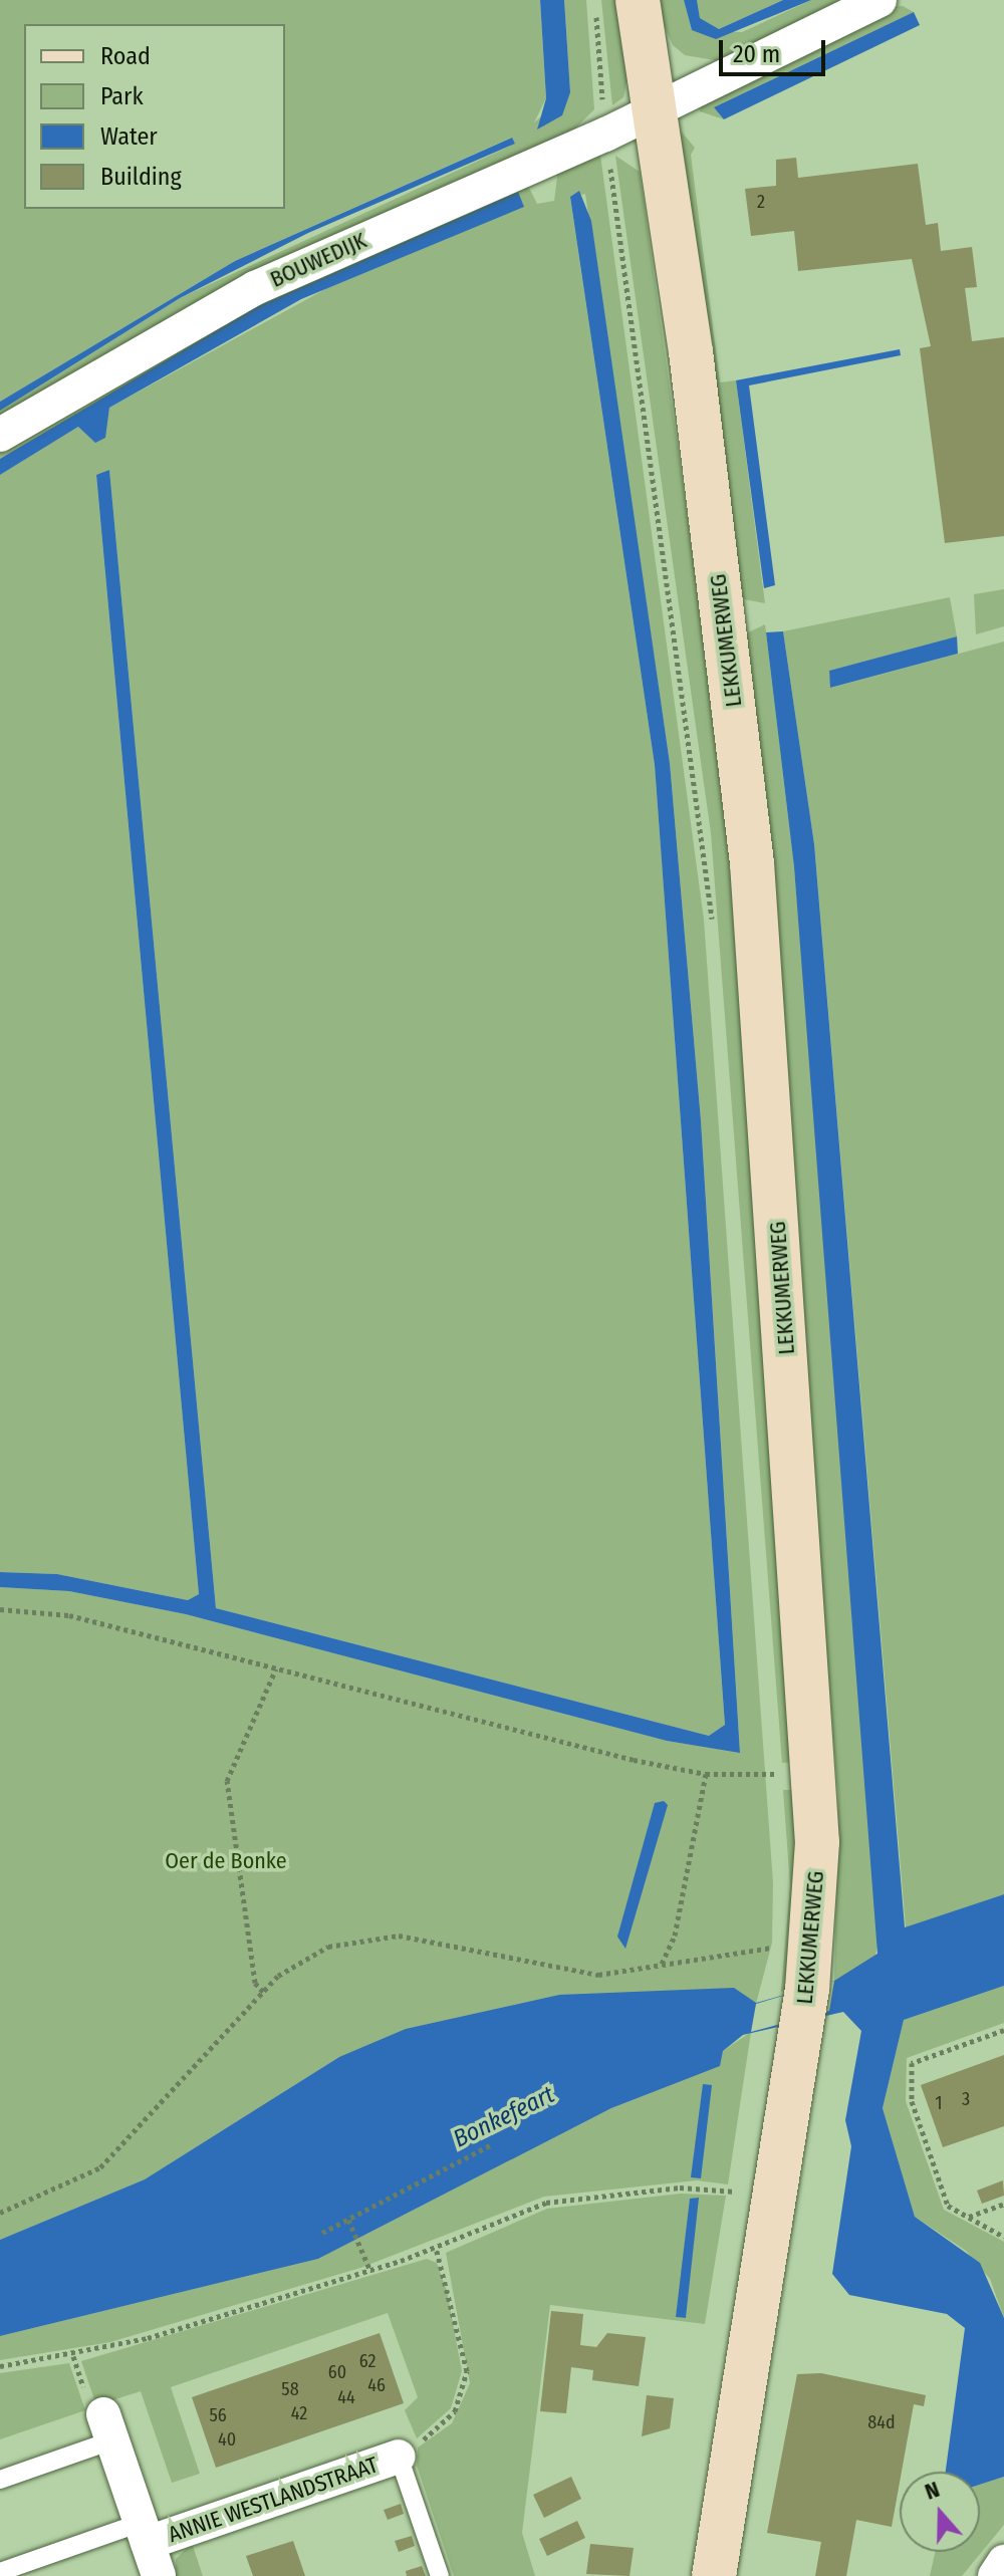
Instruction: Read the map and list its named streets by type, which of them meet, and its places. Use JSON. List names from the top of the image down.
{
  "streets": {
    "main road": ["LEKKUMERWEG"],
    "street": ["BOUWEDIJK", "ANNIE WESTLANDSTRAAT"]
  },
  "crossings": [
    ["BOUWEDIJK", "LEKKUMERWEG"]
  ],
  "water": ["Bonkefeart"],
  "parks": ["Oer de Bonke"],
  "house_numbers": [
    "2",
    "3",
    "1",
    "62",
    "60",
    "46",
    "58",
    "44",
    "42",
    "56",
    "84d",
    "40"
  ],
  "legend": [
    "Road",
    "Park",
    "Water",
    "Building"
  ],
  "scale_bar": "20 m",
  "north": "top"
}
